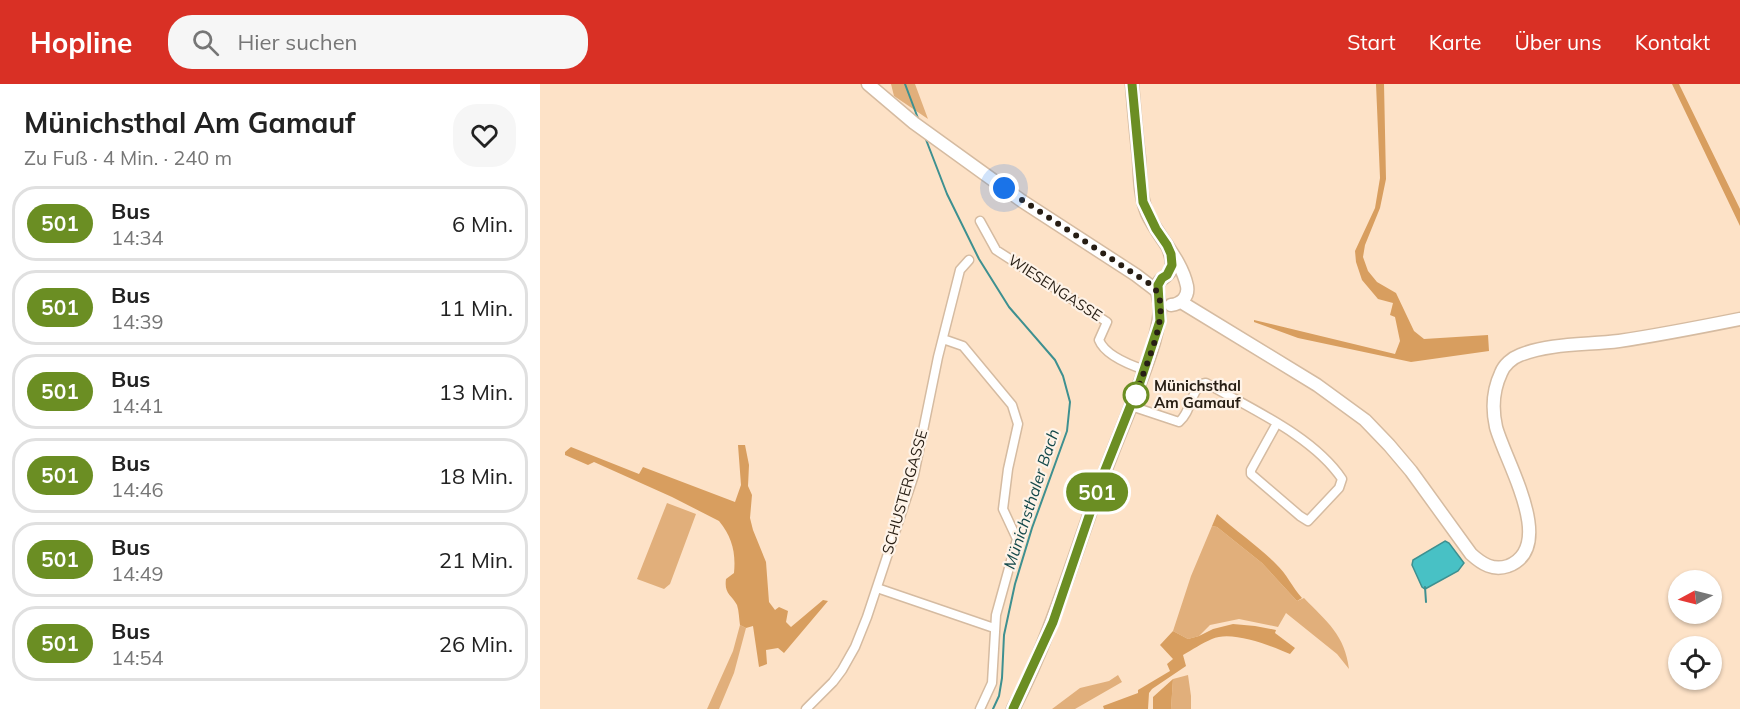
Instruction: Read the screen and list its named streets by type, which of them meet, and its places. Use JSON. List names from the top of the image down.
{
  "streets": {
    "street": ["WIESENGASSE", "SCHUSTERGASSE"]
  },
  "water": ["Münichsthaler Bach"],
  "places": ["Münichsthal Am Gamauf"],
  "lines": ["bus line 501"],
  "north": "left",
  "page": {
    "header": "Hopline",
    "search": "Hier suchen",
    "nav": [
      "Start",
      "Karte",
      "Über uns",
      "Kontakt"
    ],
    "heading": ["Münichsthal Am Gamauf", "Zu Fuß · 4 Min. · 240 m"],
    "on_map": "501",
    "list": [
      {
        "mark": "501",
        "name": "Bus",
        "note": "14:34",
        "value": "6 Min."
      },
      {
        "mark": "501",
        "name": "Bus",
        "note": "14:39",
        "value": "11 Min."
      },
      {
        "mark": "501",
        "name": "Bus",
        "note": "14:41",
        "value": "13 Min."
      },
      {
        "mark": "501",
        "name": "Bus",
        "note": "14:46",
        "value": "18 Min."
      },
      {
        "mark": "501",
        "name": "Bus",
        "note": "14:49",
        "value": "21 Min."
      },
      {
        "mark": "501",
        "name": "Bus",
        "note": "14:54",
        "value": "26 Min."
      }
    ]
  }
}
